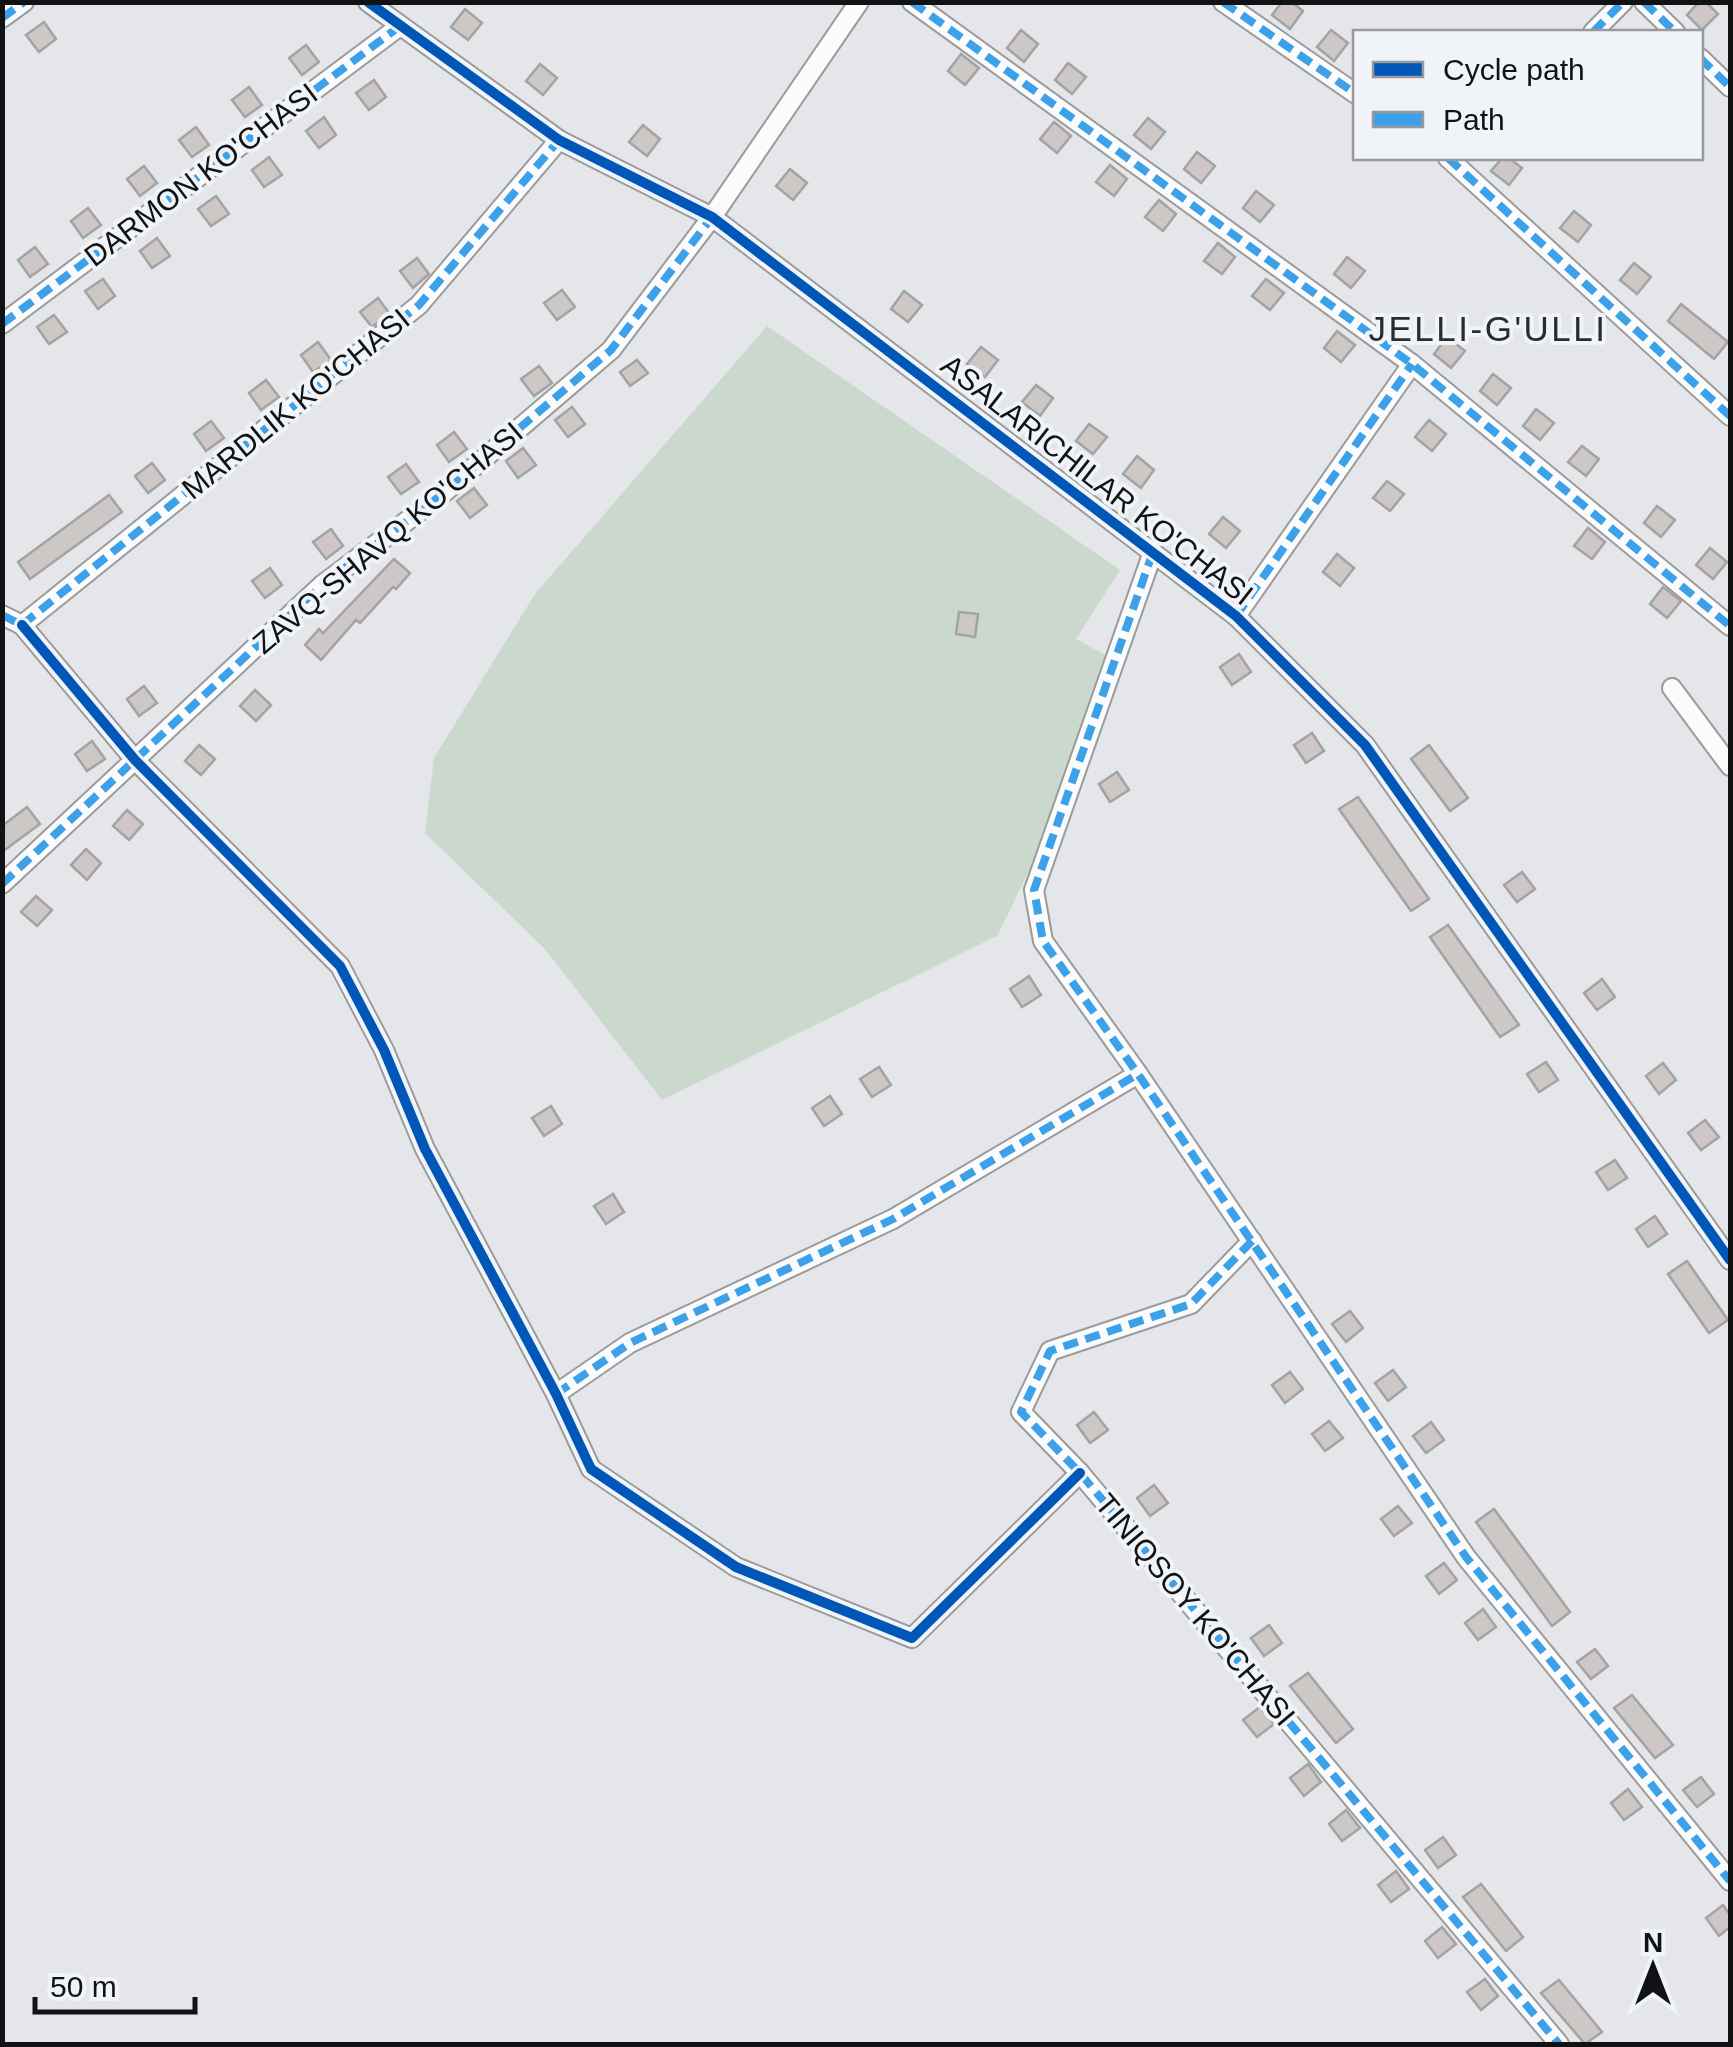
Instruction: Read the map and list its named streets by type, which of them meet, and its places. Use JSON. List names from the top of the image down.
{
  "streets": {
    "street": [
      "DARMON KO'CHASI",
      "MARDLIK KO'CHASI",
      "ASALARICHILAR KO'CHASI",
      "ZAVQ-SHAVQ KO'CHASI",
      "TINIQSOY KO'CHASI"
    ]
  },
  "crossings": [
    ["DARMON KO'CHASI", "ASALARICHILAR KO'CHASI"],
    ["MARDLIK KO'CHASI", "ASALARICHILAR KO'CHASI"],
    ["ASALARICHILAR KO'CHASI", "ZAVQ-SHAVQ KO'CHASI"]
  ],
  "districts": ["JELLI-G'ULLI"],
  "legend": ["Cycle path", "Path"],
  "scale_bar": "50 m",
  "north": "top"
}
